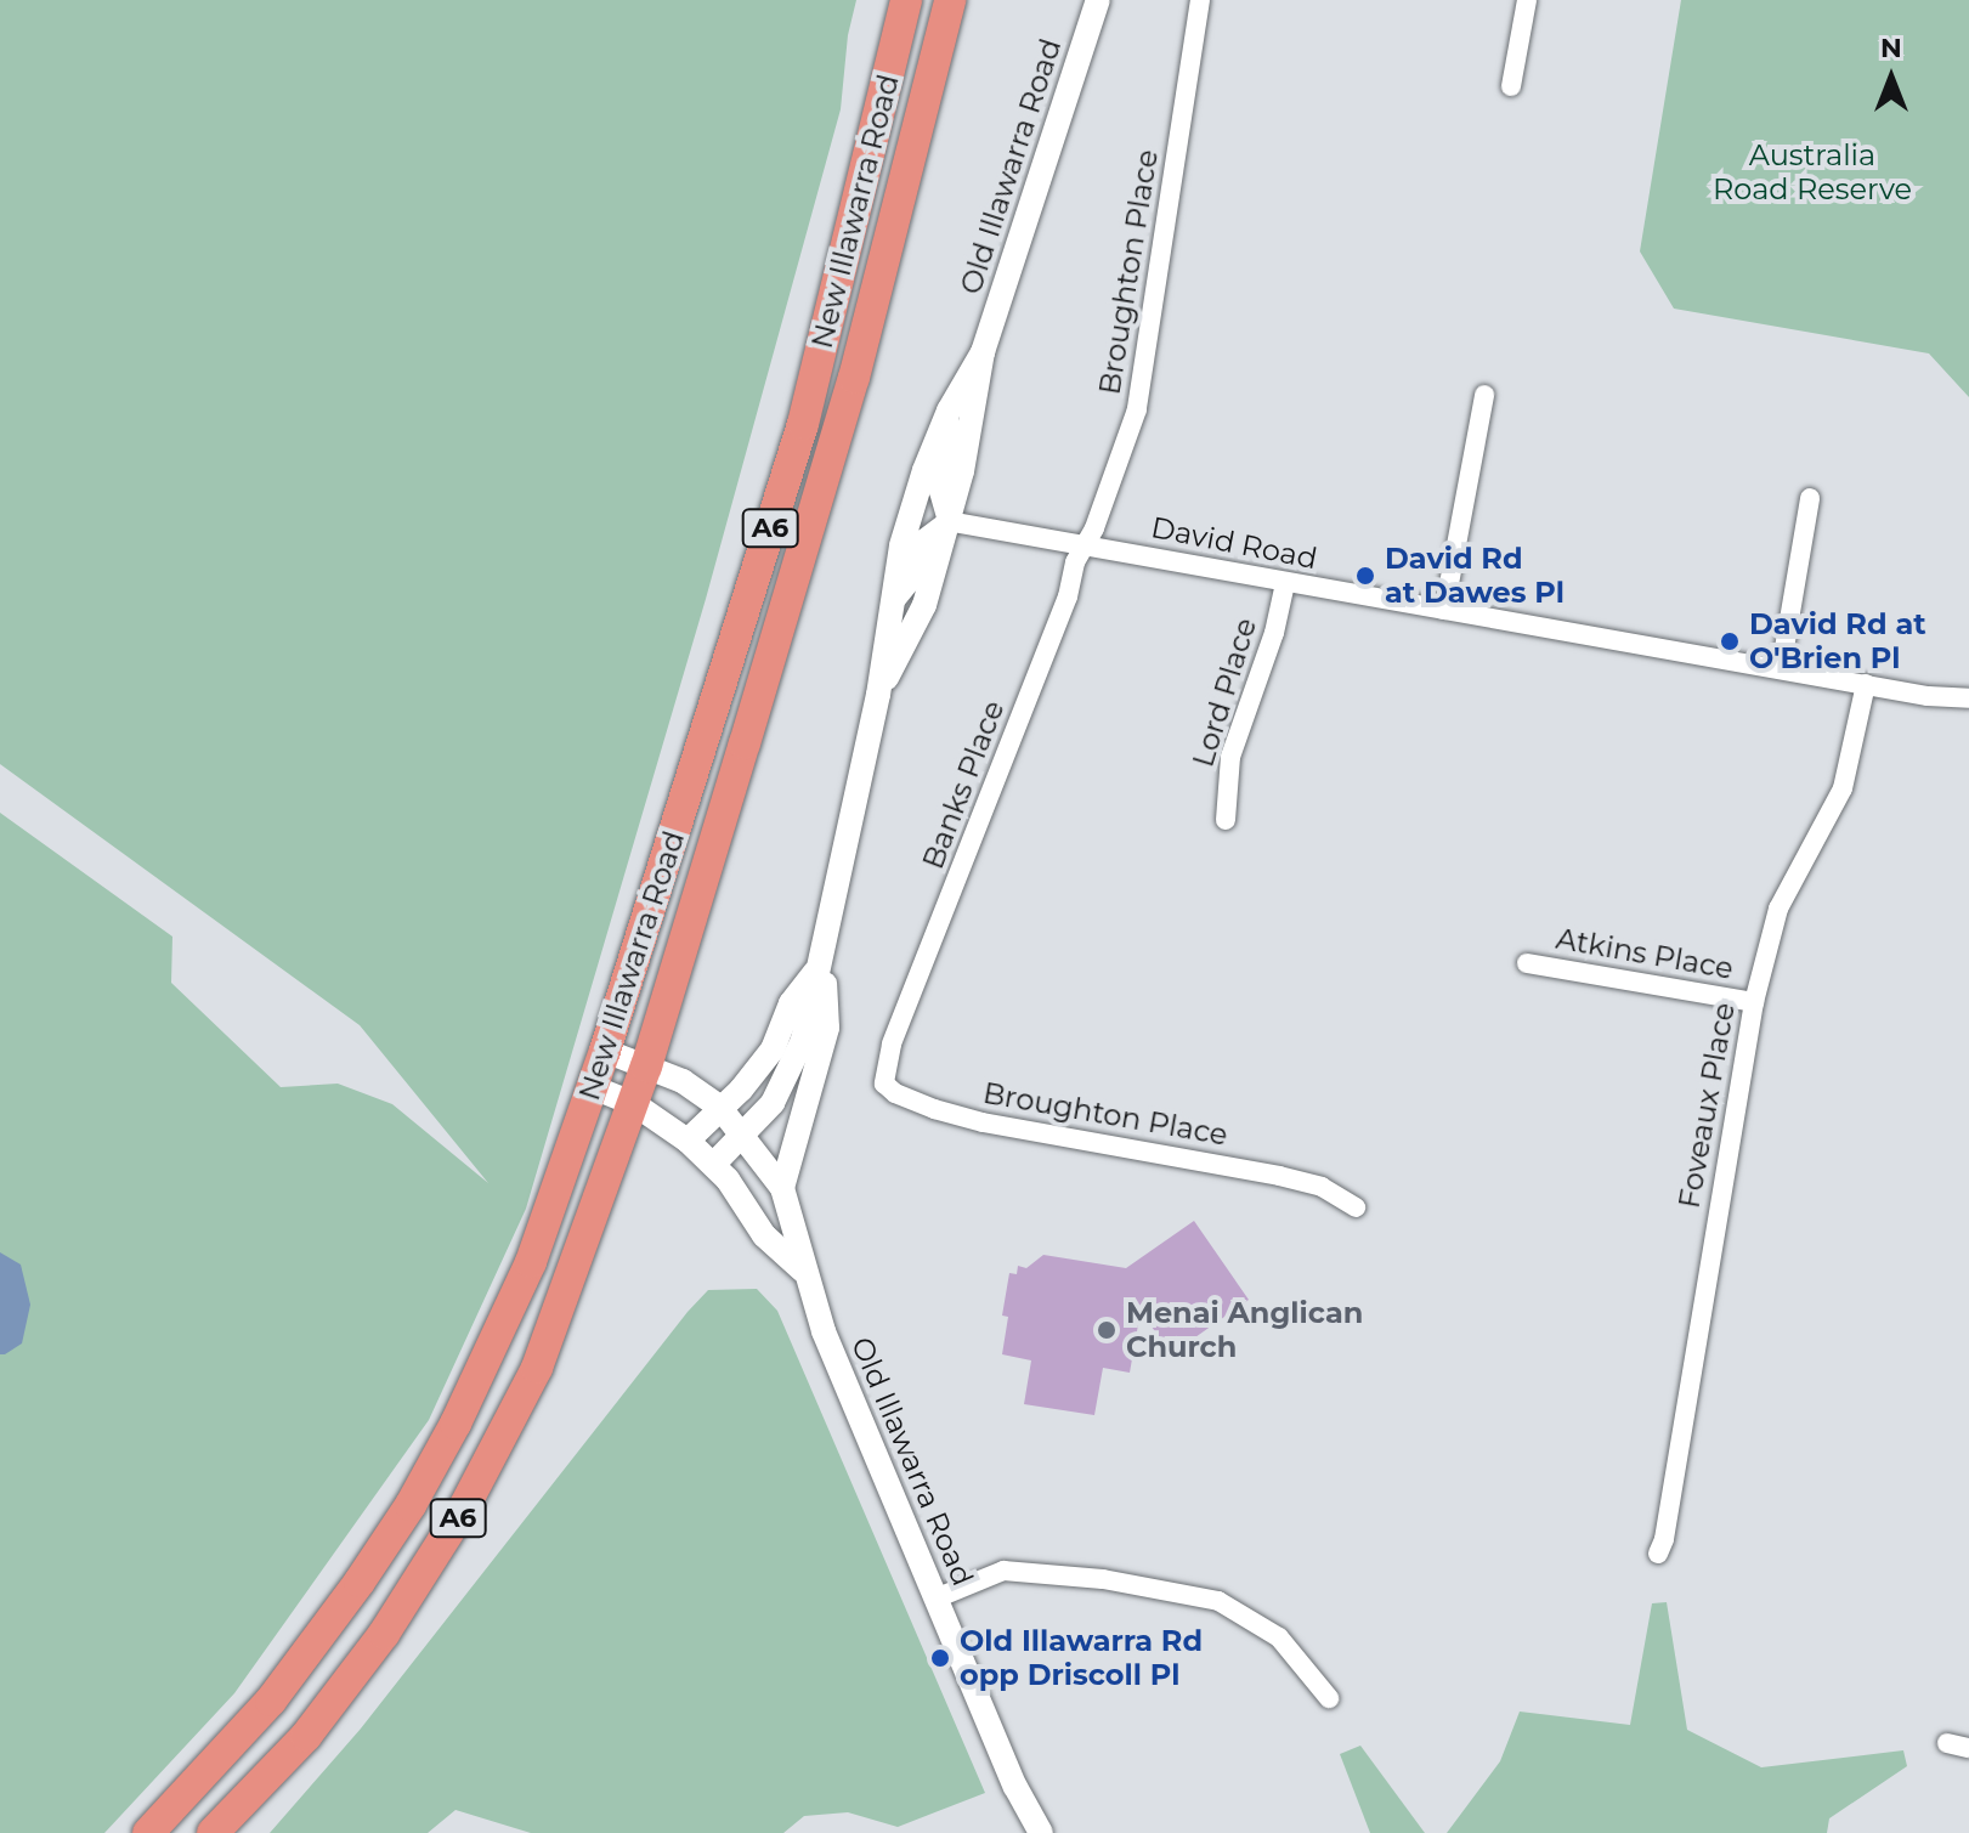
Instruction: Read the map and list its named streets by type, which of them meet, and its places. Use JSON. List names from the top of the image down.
{
  "streets": {
    "highway": ["New Illawarra Road", "A6"],
    "street": [
      "Old Illawarra Road",
      "Broughton Place",
      "David Road",
      "Lord Place",
      "Banks Place",
      "Atkins Place",
      "Foveaux Place"
    ]
  },
  "crossings": [
    ["Old Illawarra Road", "New Illawarra Road"],
    ["Old Illawarra Road", "David Road"],
    ["Broughton Place", "David Road"],
    ["Broughton Place", "Banks Place"],
    ["David Road", "Lord Place"],
    ["David Road", "Banks Place"],
    ["David Road", "Foveaux Place"],
    ["Atkins Place", "Foveaux Place"]
  ],
  "parks": ["Australia Road Reserve"],
  "places": [
    "David Rd at Dawes Pl",
    "David Rd at O'Brien Pl",
    "Menai Anglican Church",
    "Old Illawarra Rd opp Driscoll Pl"
  ],
  "north": "top"
}
